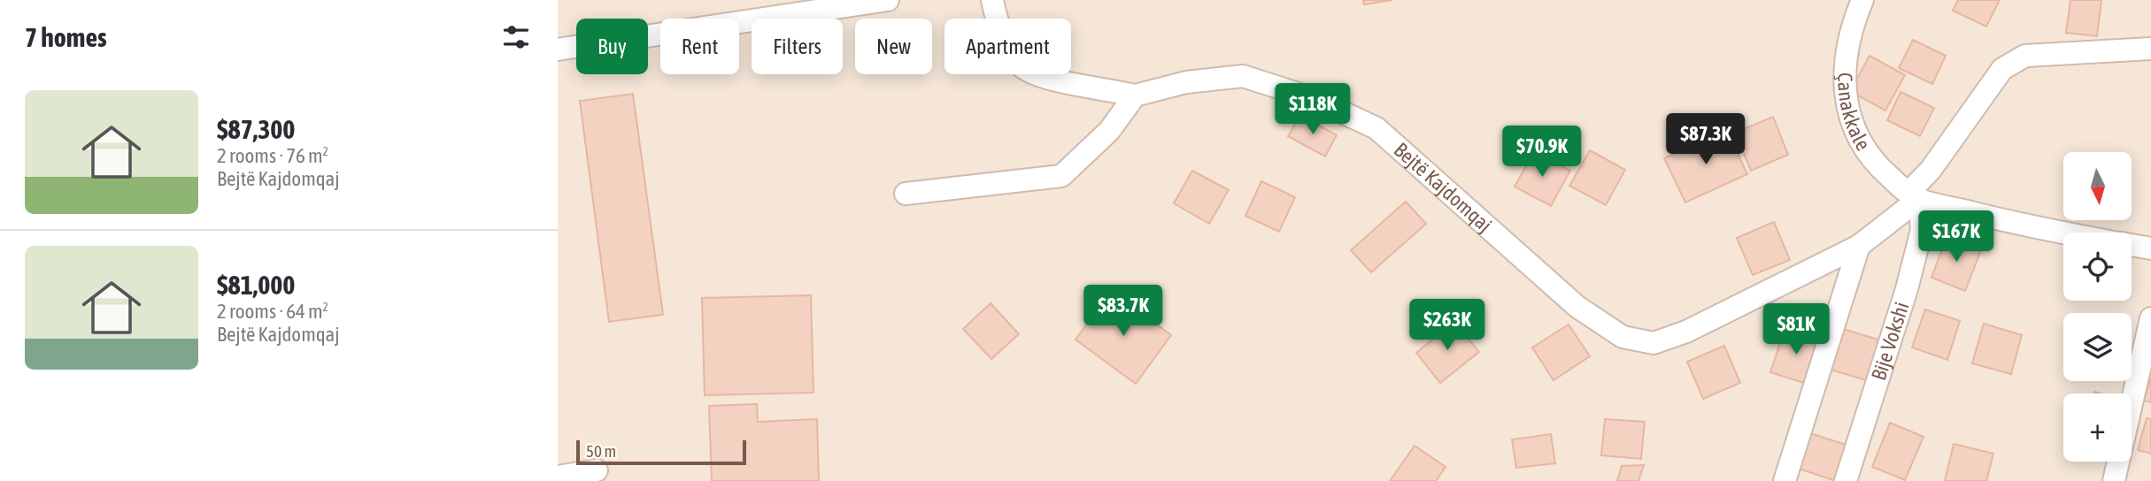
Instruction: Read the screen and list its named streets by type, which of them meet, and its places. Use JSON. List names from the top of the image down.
{
  "streets": {
    "street": ["Çanakkale", "Bejtë Kajdomqaj", "Bije Vokshi"]
  },
  "crossings": [
    ["Çanakkale", "Bejtë Kajdomqaj"],
    ["Çanakkale", "Bije Vokshi"],
    ["Bejtë Kajdomqaj", "Bije Vokshi"]
  ],
  "scale_bar": "50 m",
  "north": "bottom",
  "page": {
    "heading": "7 homes",
    "chip": [
      "Buy",
      "Rent",
      "Filters",
      "New",
      "Apartment"
    ],
    "list": [
      {
        "name": "$87,300",
        "note": "2 rooms · 76 m² · Bejtë Kajdomqaj"
      },
      {
        "name": "$81,000",
        "note": "2 rooms · 64 m² · Bejtë Kajdomqaj"
      }
    ],
    "price": [
      "$118K",
      "$87.3K",
      "$70.9K",
      "$167K",
      "$83.7K",
      "$263K",
      "$81K"
    ],
    "map_buttons": "+",
    "scale": "50 m"
  }
}
